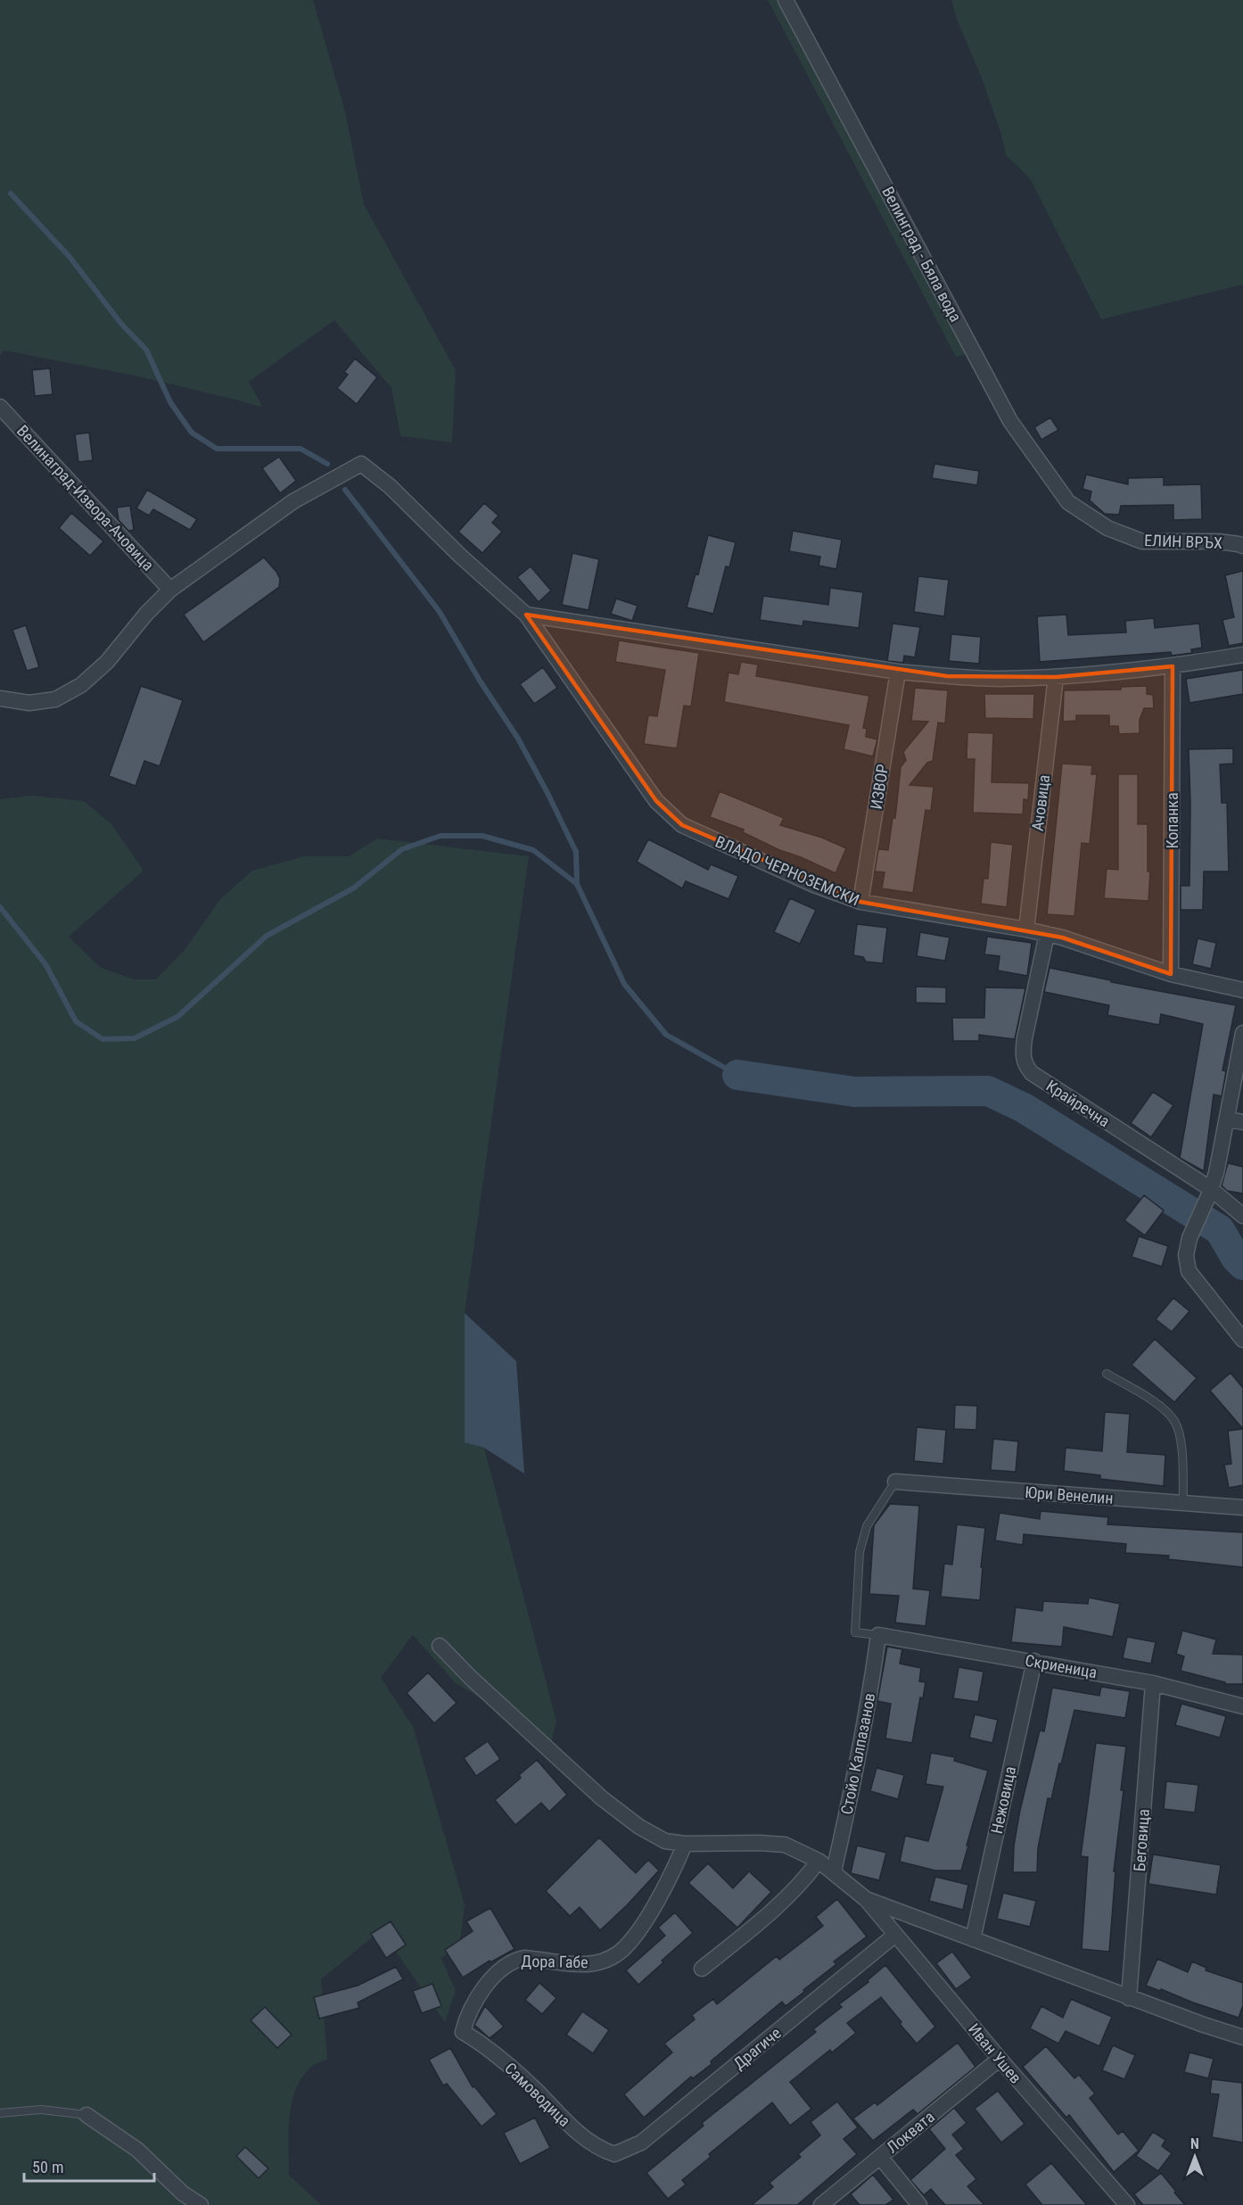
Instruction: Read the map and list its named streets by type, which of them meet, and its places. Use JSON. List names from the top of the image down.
{
  "streets": {
    "street": [
      "Велинград - Бяла вода",
      "Велинаград-Извора-Ачовица",
      "ЕЛИН ВРЪХ",
      "ИЗВОР",
      "Ачовица",
      "Копанка",
      "ВЛАДО ЧЕРНОЗЕМСКИ",
      "Крайречна",
      "Юри Венелин",
      "Скриеница",
      "Стойо Калпазанов",
      "Нежовица",
      "Беговица",
      "Дора Габе",
      "Драгиче",
      "Иван Ушев",
      "Самоводица",
      "Локвата"
    ]
  },
  "crossings": [
    ["Велинград - Бяла вода", "ЕЛИН ВРЪХ"],
    ["Велинаград-Извора-Ачовица", "ВЛАДО ЧЕРНОЗЕМСКИ"],
    ["ИЗВОР", "ВЛАДО ЧЕРНОЗЕМСКИ"],
    ["Ачовица", "ВЛАДО ЧЕРНОЗЕМСКИ"],
    ["Копанка", "ВЛАДО ЧЕРНОЗЕМСКИ"],
    ["ВЛАДО ЧЕРНОЗЕМСКИ", "Крайречна"],
    ["Скриеница", "Стойо Калпазанов"],
    ["Скриеница", "Нежовица"],
    ["Скриеница", "Беговица"],
    ["Дора Габе", "Самоводица"],
    ["Драгиче", "Иван Ушев"],
    ["Драгиче", "Самоводица"],
    ["Иван Ушев", "Локвата"]
  ],
  "scale_bar": "50 m",
  "north": "top"
}
